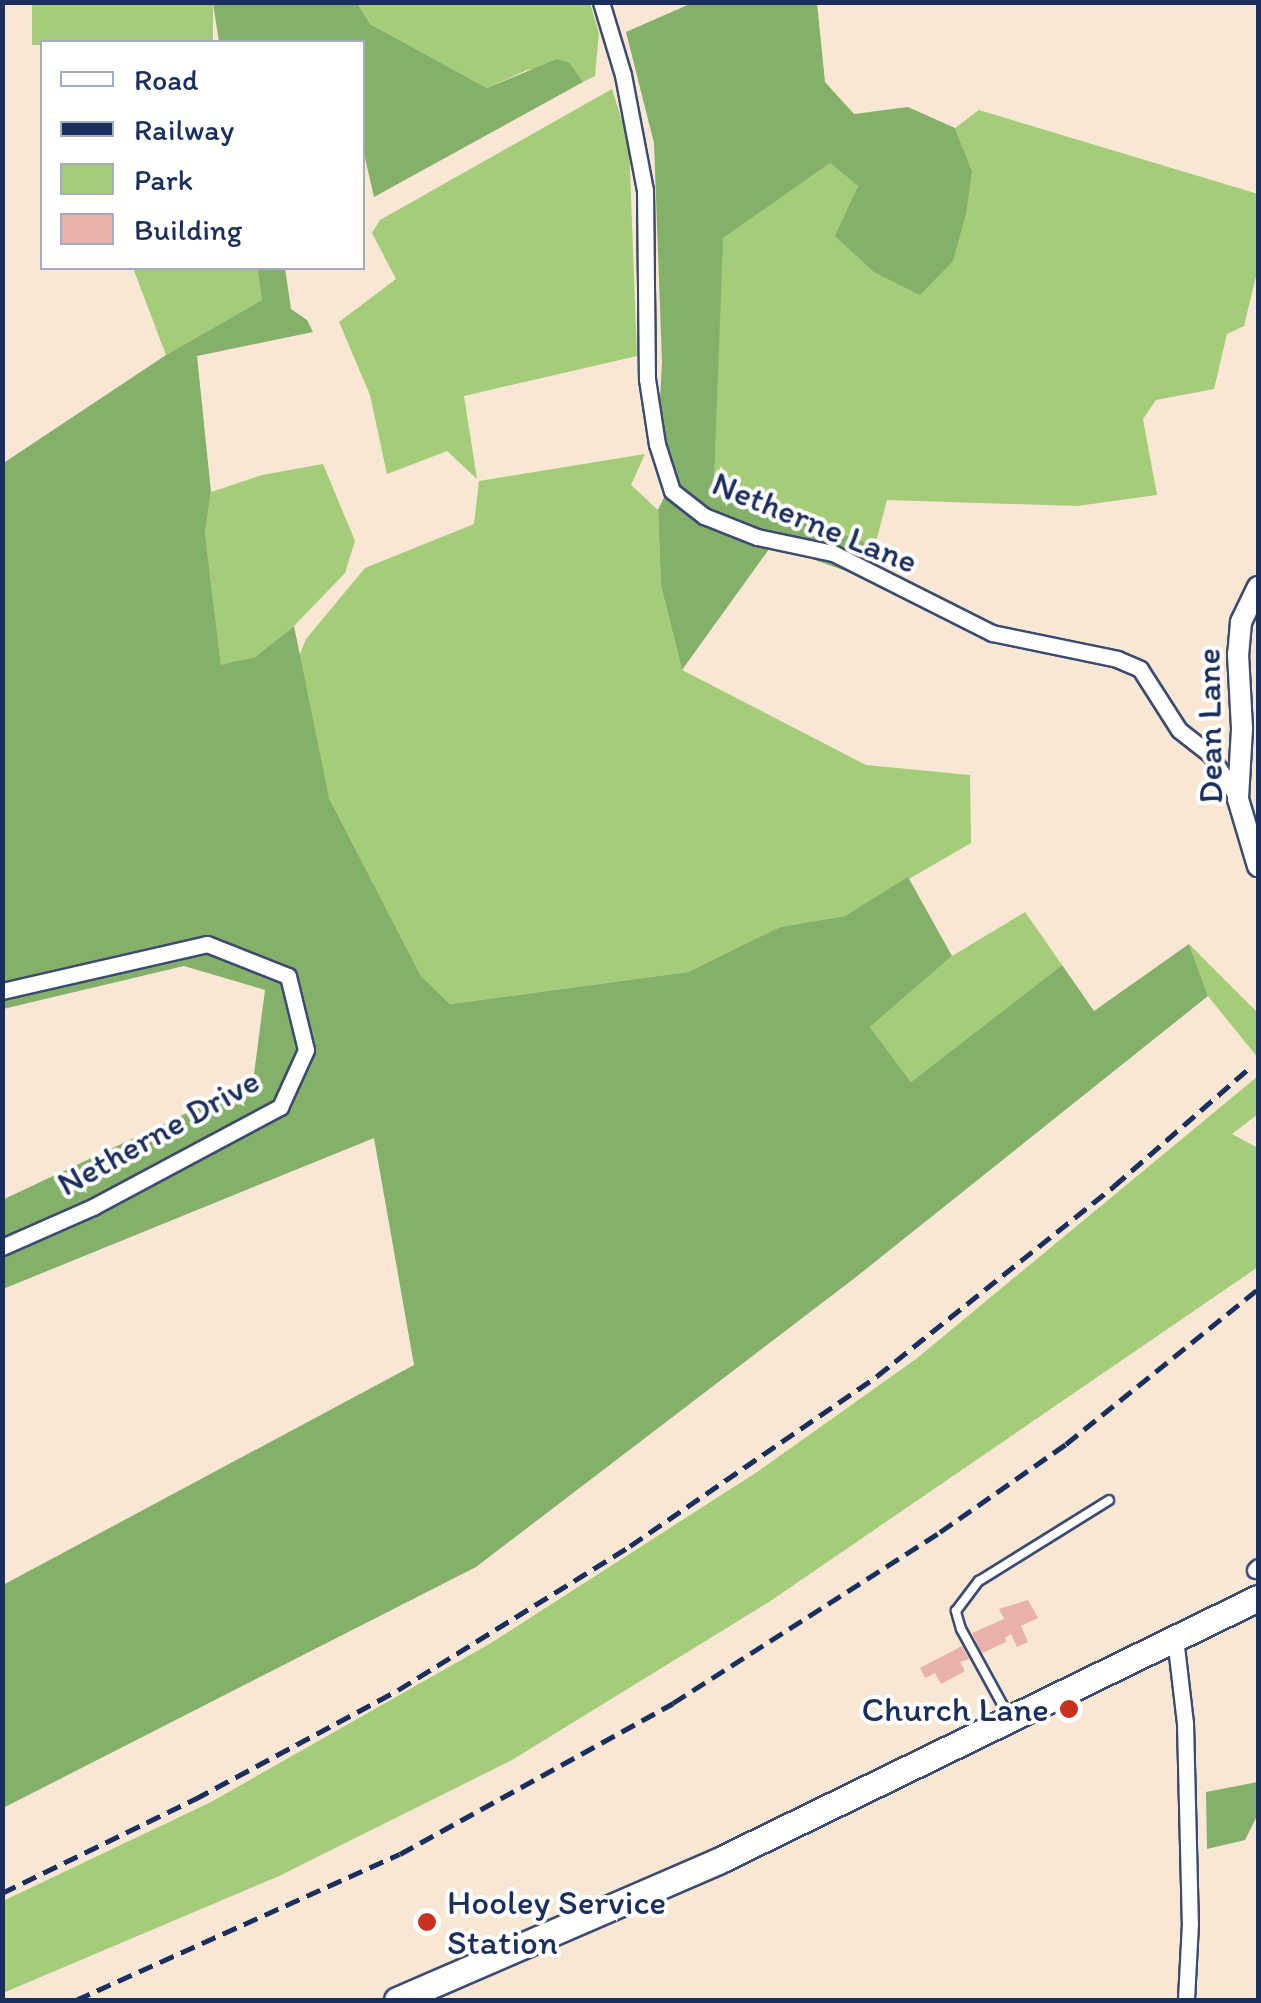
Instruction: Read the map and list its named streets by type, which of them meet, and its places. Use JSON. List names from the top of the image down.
{
  "streets": {
    "street": ["Netherne Lane", "Dean Lane", "Netherne Drive"]
  },
  "crossings": [
    ["Netherne Lane", "Dean Lane"]
  ],
  "places": ["Church Lane", "Hooley Service Station"],
  "legend": [
    "Road",
    "Railway",
    "Park",
    "Building"
  ]
}
